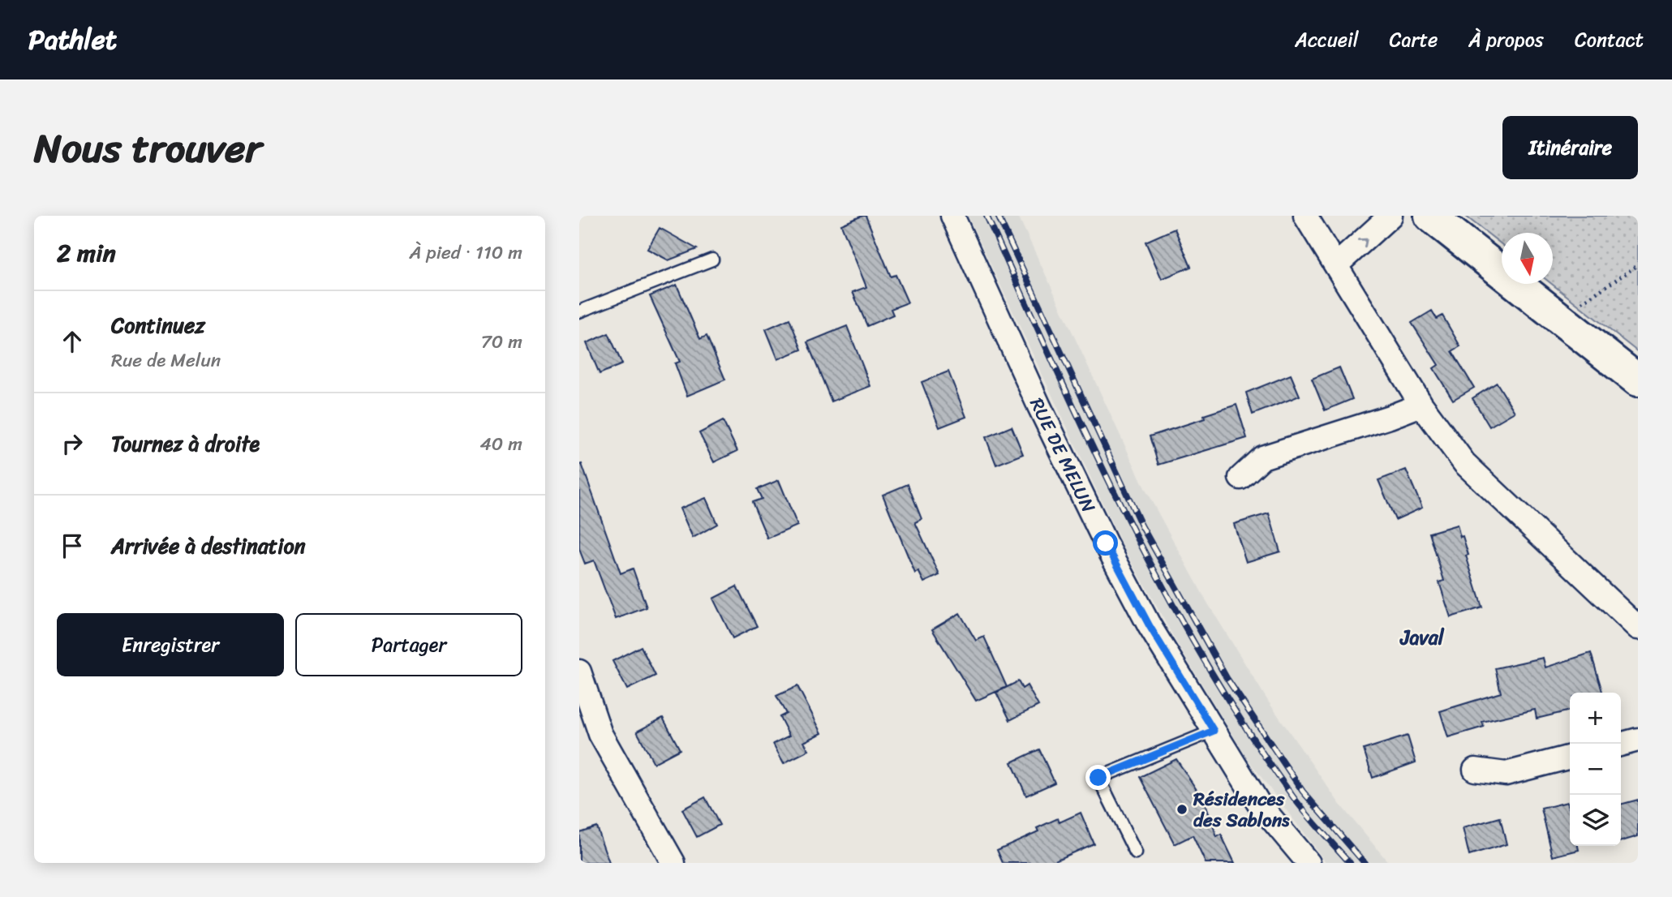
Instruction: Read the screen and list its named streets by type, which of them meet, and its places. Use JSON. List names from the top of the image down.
{
  "streets": {
    "street": ["RUE DE MELUN"]
  },
  "districts": ["Javal"],
  "places": ["Résidences des Sablons"],
  "north": "bottom",
  "page": {
    "header": "Pathlet",
    "nav": [
      "Accueil",
      "Carte",
      "À propos",
      "Contact"
    ],
    "title": "Nous trouver",
    "buttons": [
      "Itinéraire",
      ["Enregistrer", "Partager"]
    ],
    "heading": ["2 min", "À pied · 110 m"],
    "list": [
      ["Continuez", "Rue de Melun", "70 m"],
      ["Tournez à droite", "40 m"],
      "Arrivée à destination"
    ],
    "map_buttons": ["+", "−"]
  }
}
